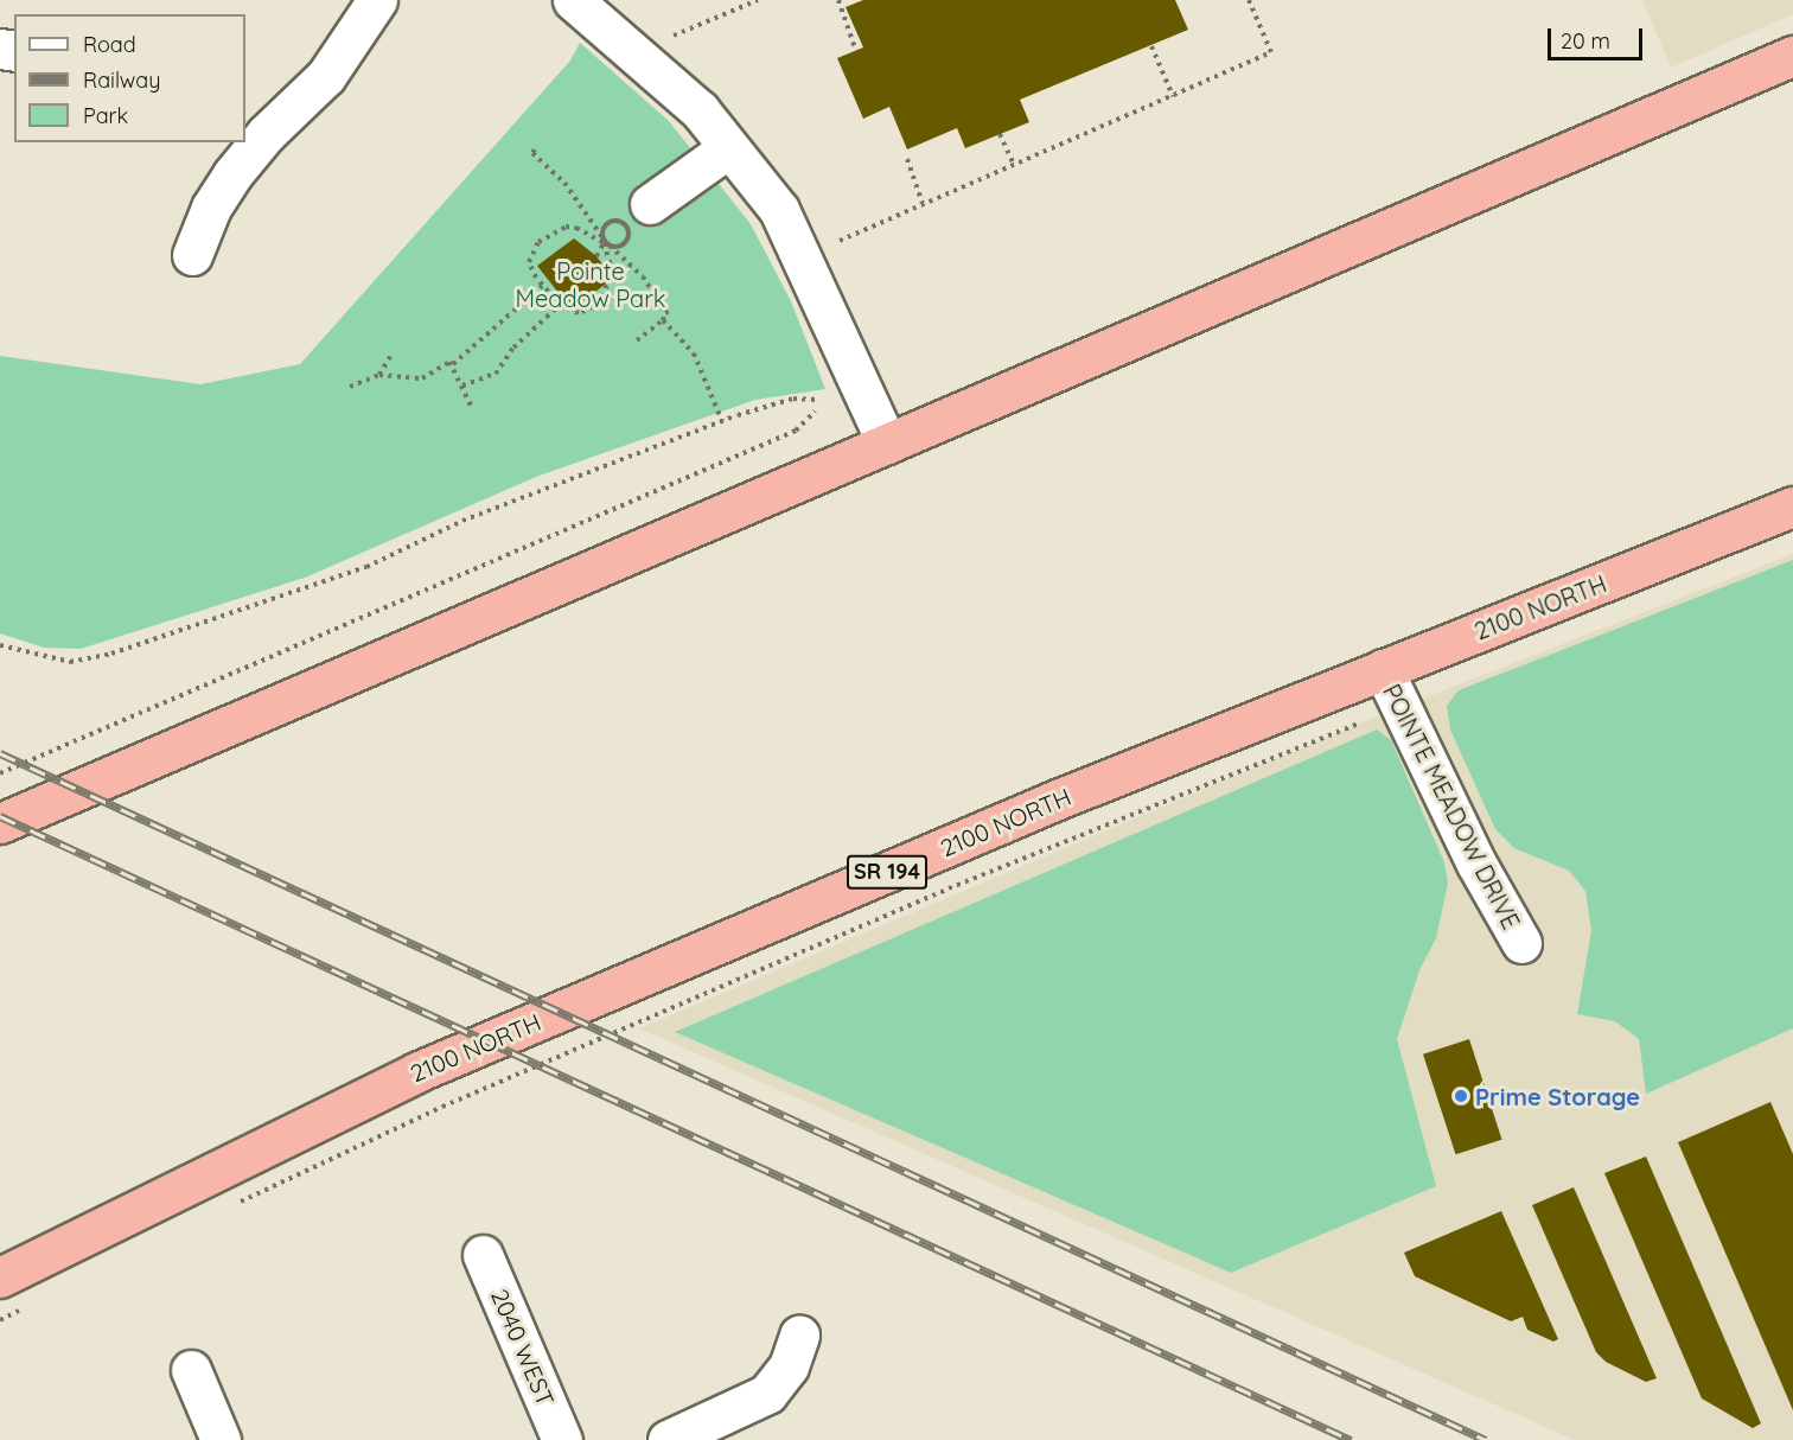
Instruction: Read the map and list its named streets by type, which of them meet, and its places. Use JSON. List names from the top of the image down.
{
  "streets": {
    "highway": ["2100 NORTH", "SR 194"],
    "street": ["POINTE MEADOW DRIVE", "2040 WEST"]
  },
  "crossings": [
    ["2100 NORTH", "POINTE MEADOW DRIVE"]
  ],
  "parks": ["Pointe Meadow Park"],
  "places": ["Prime Storage"],
  "legend": ["Road", "Railway", "Park"],
  "scale_bar": "20 m"
}
